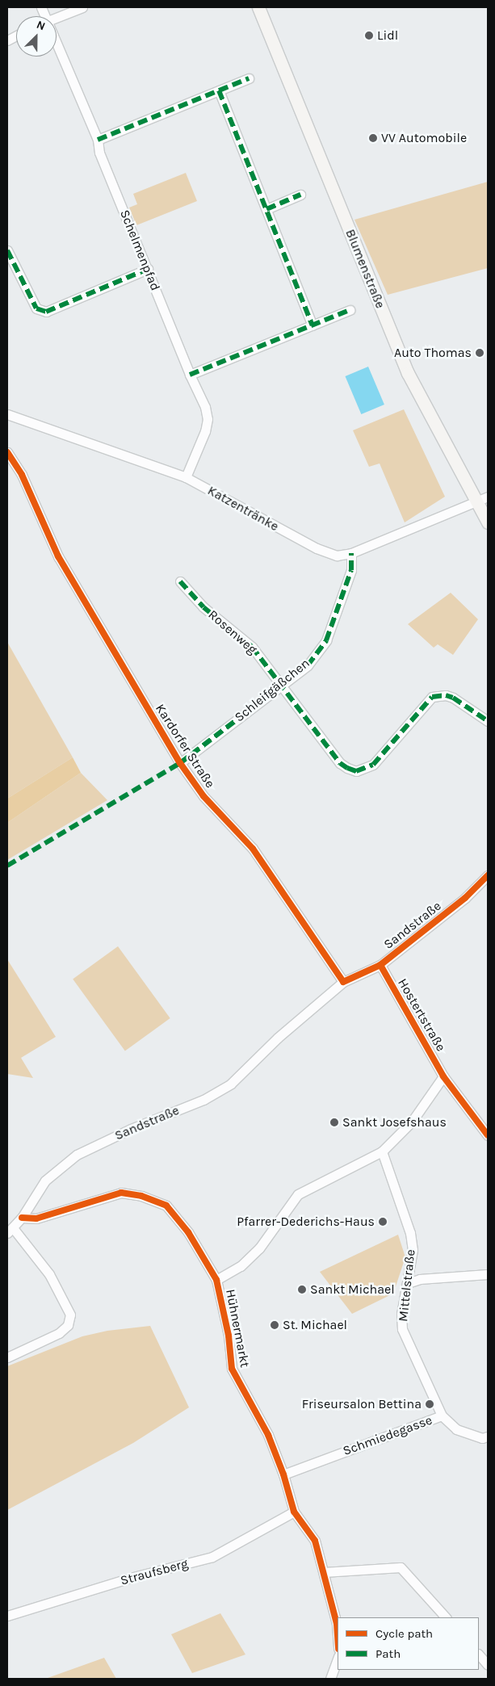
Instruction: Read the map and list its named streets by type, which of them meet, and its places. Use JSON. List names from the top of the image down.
{
  "streets": {
    "main road": ["Blumenstraße"],
    "street": [
      "Schelmenpfad",
      "Katzentränke",
      "Rosenweg",
      "Schleifgäßchen",
      "Kardorfer Straße",
      "Sandstraße",
      "Hostertstraße",
      "Mittelstraße",
      "Hühnermarkt",
      "Schmiedegasse",
      "Straufsberg"
    ]
  },
  "crossings": [
    ["Schelmenpfad", "Katzentränke"],
    ["Blumenstraße", "Katzentränke"],
    ["Katzentränke", "Schleifgäßchen"],
    ["Rosenweg", "Schleifgäßchen"],
    ["Schleifgäßchen", "Kardorfer Straße"],
    ["Kardorfer Straße", "Sandstraße"],
    ["Sandstraße", "Hostertstraße"],
    ["Sandstraße", "Hühnermarkt"],
    ["Mittelstraße", "Schmiedegasse"],
    ["Hühnermarkt", "Schmiedegasse"],
    ["Hühnermarkt", "Straufsberg"]
  ],
  "places": [
    "Lidl",
    "VV Automobile",
    "Auto Thomas",
    "Sankt Josefshaus",
    "Pfarrer-Dederichs-Haus",
    "Sankt Michael",
    "St. Michael",
    "Friseursalon Bettina"
  ],
  "legend": ["Cycle path", "Path"],
  "north": "top right"
}
